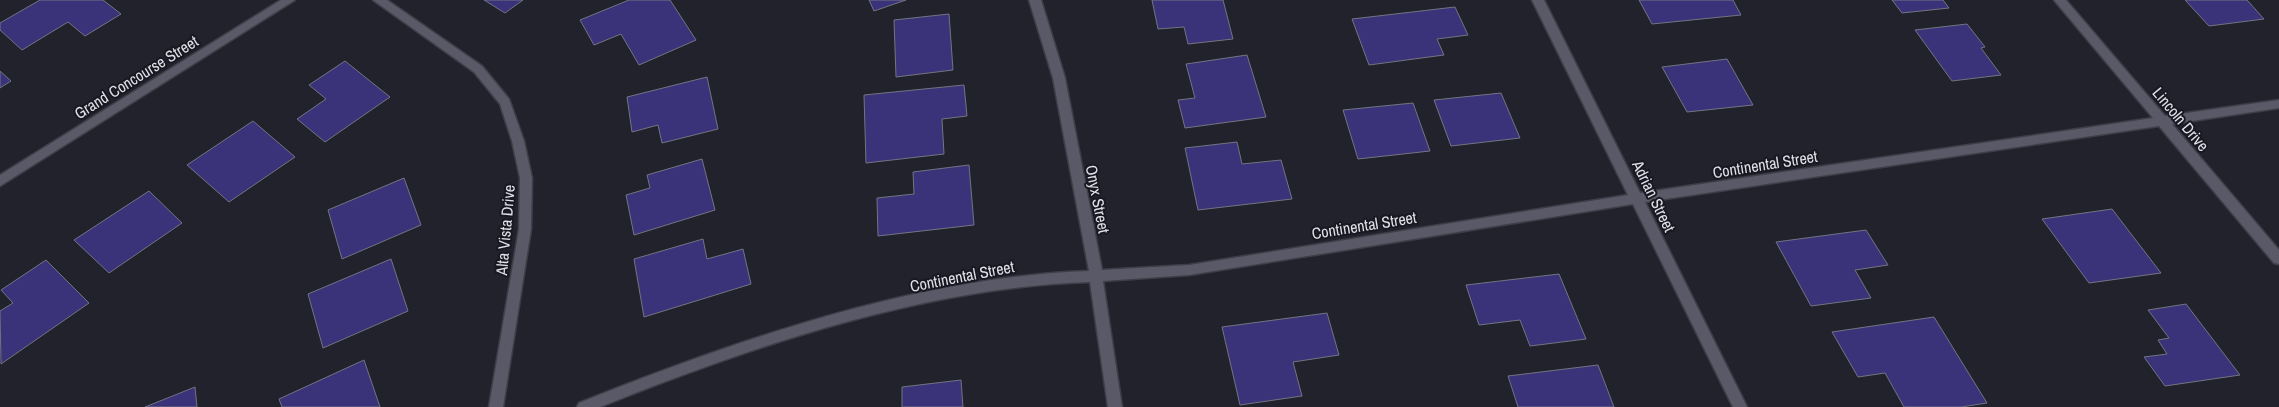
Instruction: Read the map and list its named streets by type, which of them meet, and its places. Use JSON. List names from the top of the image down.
{
  "streets": {
    "street": [
      "Grand Concourse Street",
      "Lincoln Drive",
      "Continental Street",
      "Adrian Street",
      "Onyx Street",
      "Alta Vista Drive"
    ]
  },
  "crossings": [
    ["Lincoln Drive", "Continental Street"],
    ["Continental Street", "Adrian Street"],
    ["Continental Street", "Onyx Street"]
  ]
}
